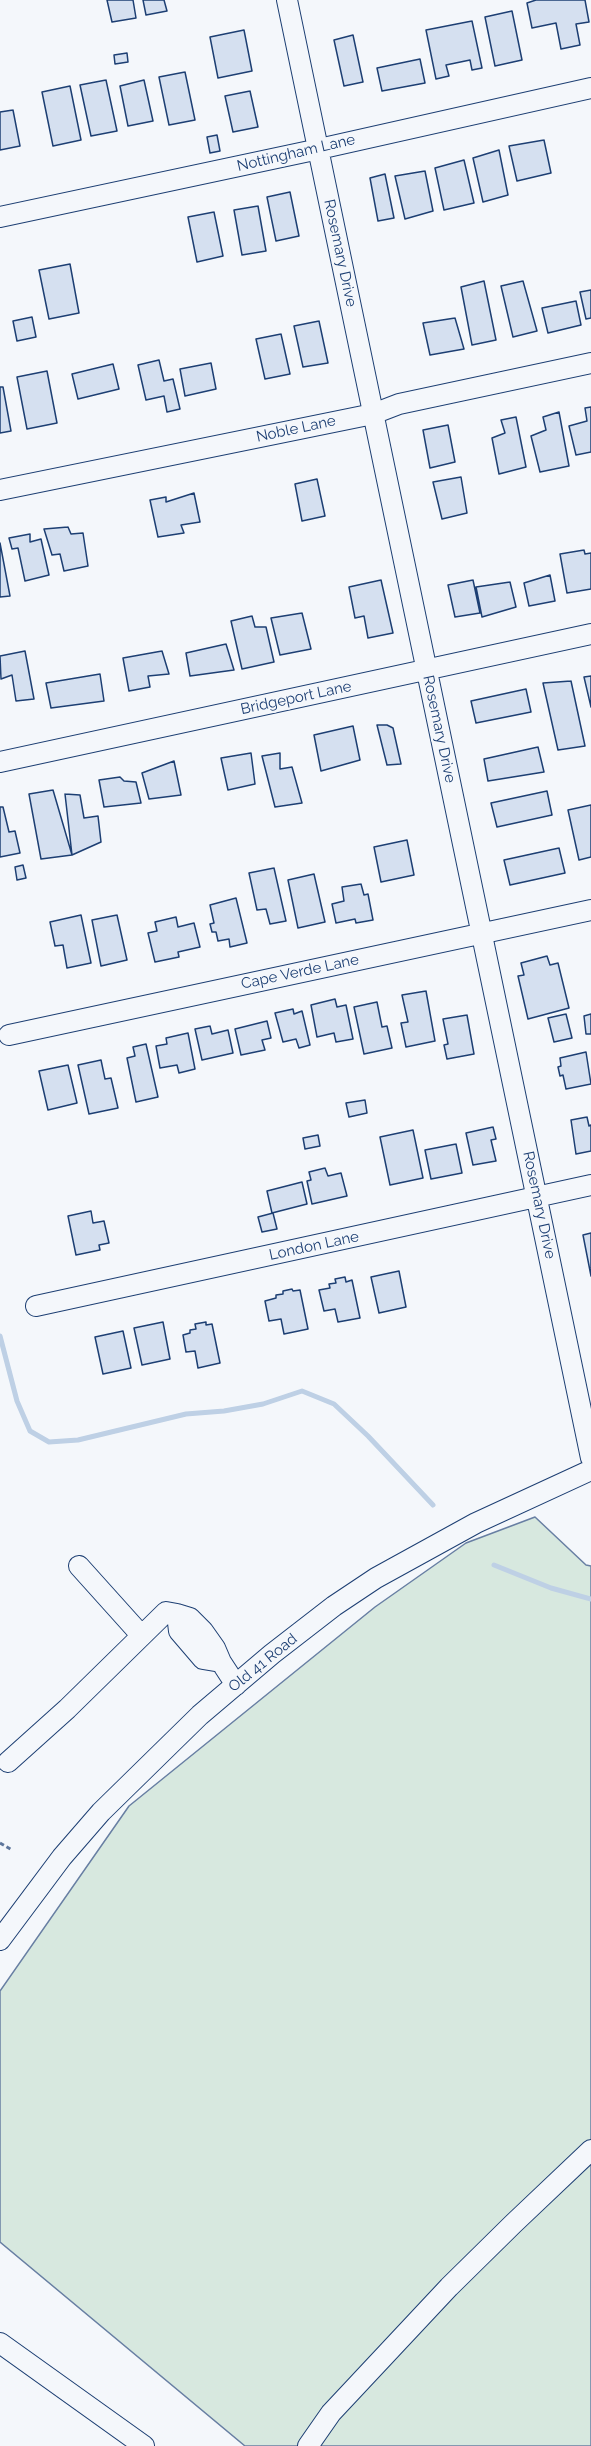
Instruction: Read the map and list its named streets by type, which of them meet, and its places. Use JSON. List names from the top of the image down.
{
  "streets": {
    "street": [
      "Nottingham Lane",
      "Rosemary Drive",
      "Noble Lane",
      "Bridgeport Lane",
      "Cape Verde Lane",
      "London Lane",
      "Old 41 Road"
    ]
  },
  "crossings": [
    ["Nottingham Lane", "Rosemary Drive"],
    ["Rosemary Drive", "Noble Lane"],
    ["Rosemary Drive", "Bridgeport Lane"],
    ["Rosemary Drive", "Cape Verde Lane"],
    ["Rosemary Drive", "London Lane"]
  ]
}
